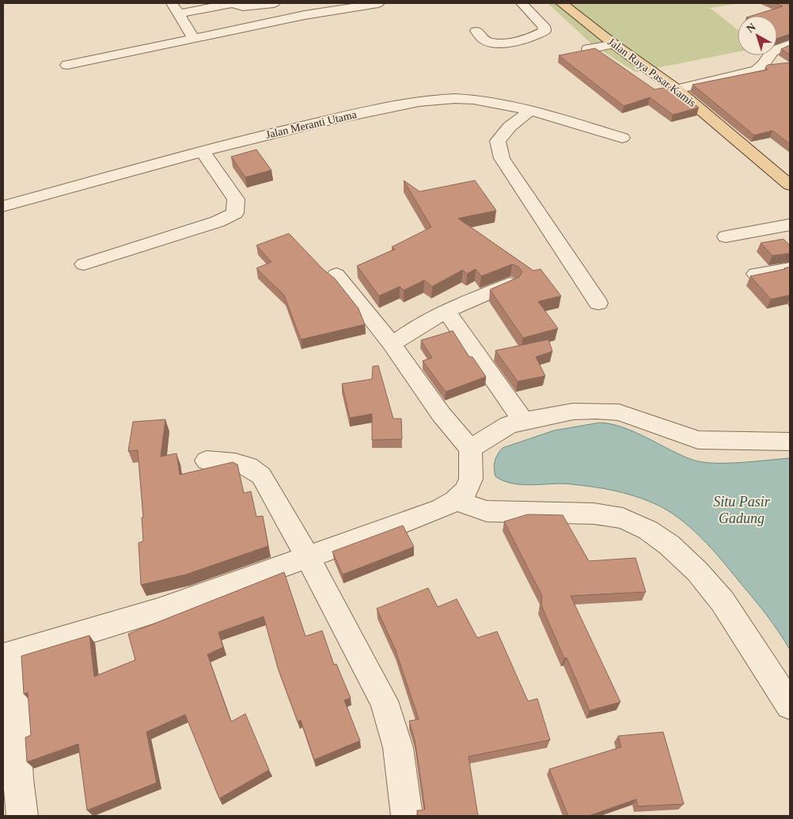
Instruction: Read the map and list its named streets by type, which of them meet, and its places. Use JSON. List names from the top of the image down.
{
  "streets": {
    "main road": ["Jalan Raya Pasar Kamis"],
    "street": ["Jalan Meranti Utama"]
  },
  "water": ["Situ Pasir Gadung"],
  "north": "top left"
}
